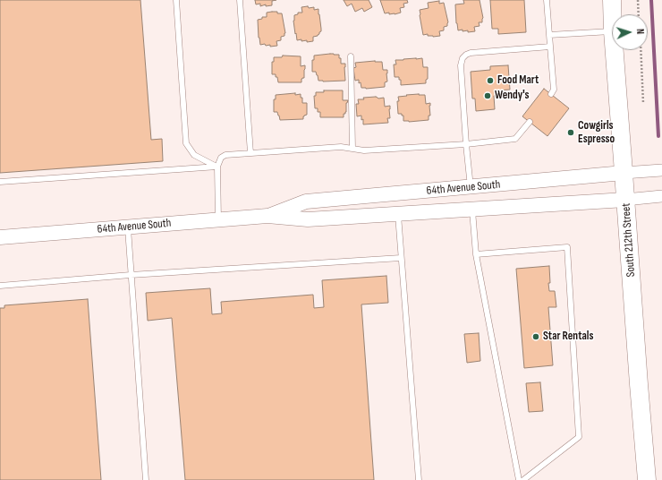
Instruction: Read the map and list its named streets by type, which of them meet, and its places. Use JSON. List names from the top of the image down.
{
  "streets": {
    "main road": ["South 212th Street"],
    "street": ["64th Avenue South"]
  },
  "crossings": [
    ["64th Avenue South", "South 212th Street"]
  ],
  "places": [
    "Food Mart",
    "Wendy's",
    "Cowgirls Espresso",
    "Star Rentals"
  ],
  "north": "right"
}
